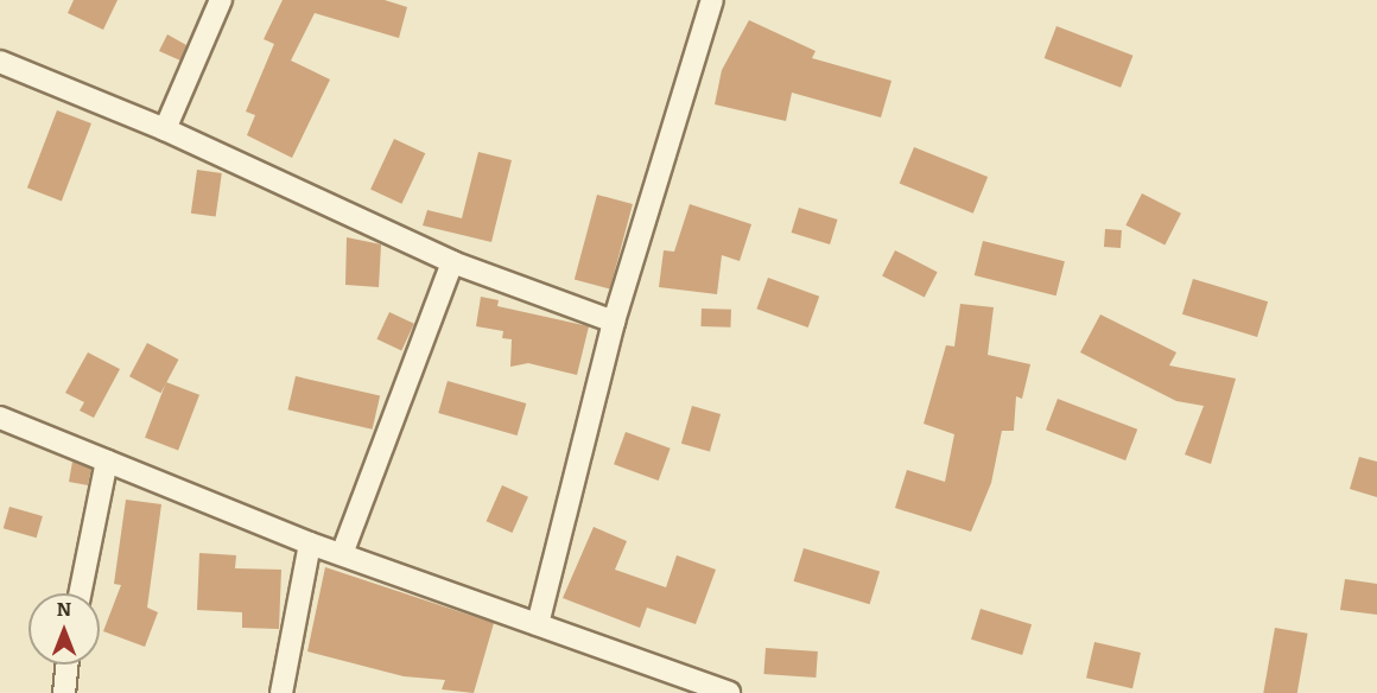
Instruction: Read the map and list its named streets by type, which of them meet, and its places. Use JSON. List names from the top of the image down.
{
  "north": "top"
}
